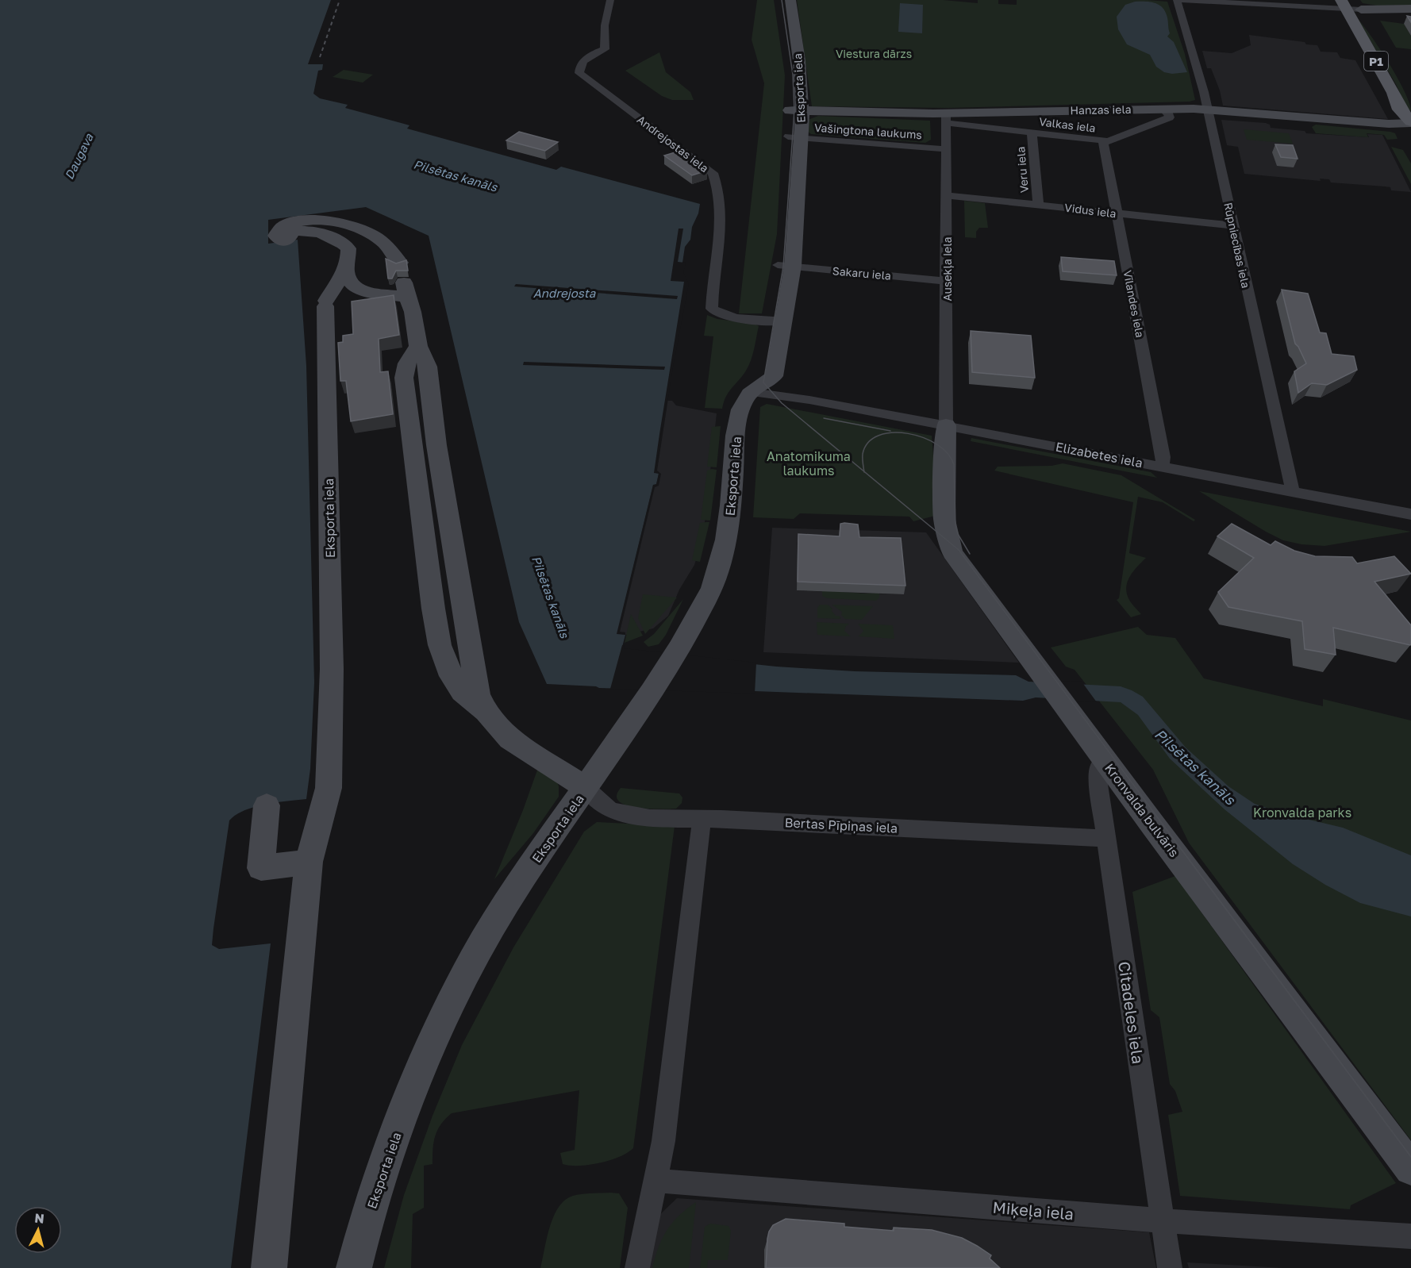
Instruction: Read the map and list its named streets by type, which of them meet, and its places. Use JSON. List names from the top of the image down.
{
  "streets": {
    "main road": ["P1"],
    "street": [
      "Eksporta iela",
      "Hanzas iela",
      "Valkas iela",
      "Vašingtona laukums",
      "Andrejostas iela",
      "Veru iela",
      "Vidus iela",
      "Rūpniecības iela",
      "Ausekļa iela",
      "Sakaru iela",
      "Vīlandes iela",
      "Elizabetes iela",
      "Kronvalda bulvāris",
      "Bertas Pīpiņas iela",
      "Citadeles iela",
      "Miķeļa iela"
    ]
  },
  "crossings": [
    ["P1", "Hanzas iela"],
    ["Eksporta iela", "Hanzas iela"],
    ["Eksporta iela", "Vašingtona laukums"],
    ["Eksporta iela", "Andrejostas iela"],
    ["Eksporta iela", "Sakaru iela"],
    ["Eksporta iela", "Elizabetes iela"],
    ["Eksporta iela", "Bertas Pīpiņas iela"],
    ["Hanzas iela", "Valkas iela"],
    ["Hanzas iela", "Rūpniecības iela"],
    ["Hanzas iela", "Ausekļa iela"],
    ["Valkas iela", "Veru iela"],
    ["Valkas iela", "Ausekļa iela"],
    ["Valkas iela", "Vīlandes iela"],
    ["Vašingtona laukums", "Ausekļa iela"],
    ["Veru iela", "Vidus iela"],
    ["Vidus iela", "Rūpniecības iela"],
    ["Vidus iela", "Ausekļa iela"],
    ["Vidus iela", "Vīlandes iela"],
    ["Rūpniecības iela", "Elizabetes iela"],
    ["Ausekļa iela", "Sakaru iela"],
    ["Ausekļa iela", "Elizabetes iela"],
    ["Ausekļa iela", "Kronvalda bulvāris"],
    ["Vīlandes iela", "Elizabetes iela"],
    ["Elizabetes iela", "Kronvalda bulvāris"],
    ["Kronvalda bulvāris", "Citadeles iela"],
    ["Bertas Pīpiņas iela", "Citadeles iela"],
    ["Citadeles iela", "Miķeļa iela"]
  ],
  "water": ["Daugava", "Pilsētas kanāls", "Andrejosta"],
  "parks": ["Viestura dārzs", "Anatomikuma laukums", "Kronvalda parks"],
  "north": "top"
}
